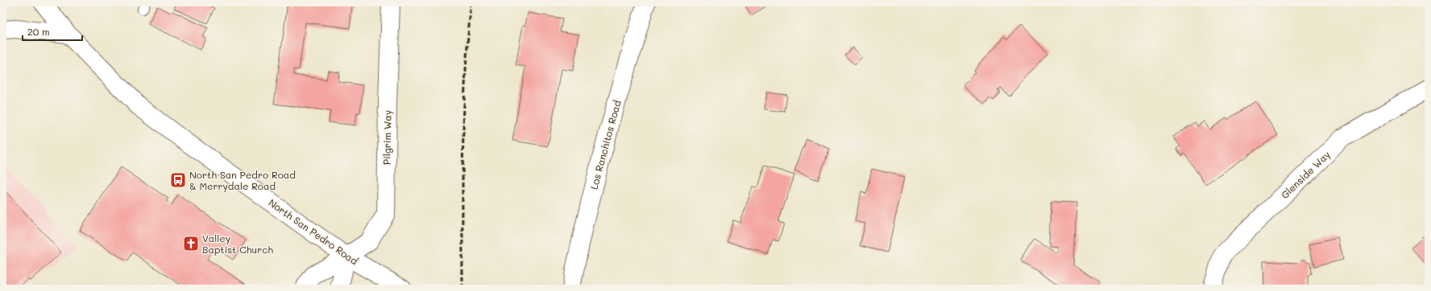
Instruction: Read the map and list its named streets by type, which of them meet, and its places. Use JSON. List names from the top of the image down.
{
  "streets": {
    "main road": [
      "Pilgrim Way",
      "Los Ranchitos Road",
      "Glenside Way",
      "North San Pedro Road"
    ]
  },
  "crossings": [
    ["Pilgrim Way", "North San Pedro Road"]
  ],
  "places": {
    "bus stop": ["North San Pedro Road & Merrydale Road"],
    "church": ["Valley Baptist Church"]
  },
  "scale_bar": "20 m"
}
